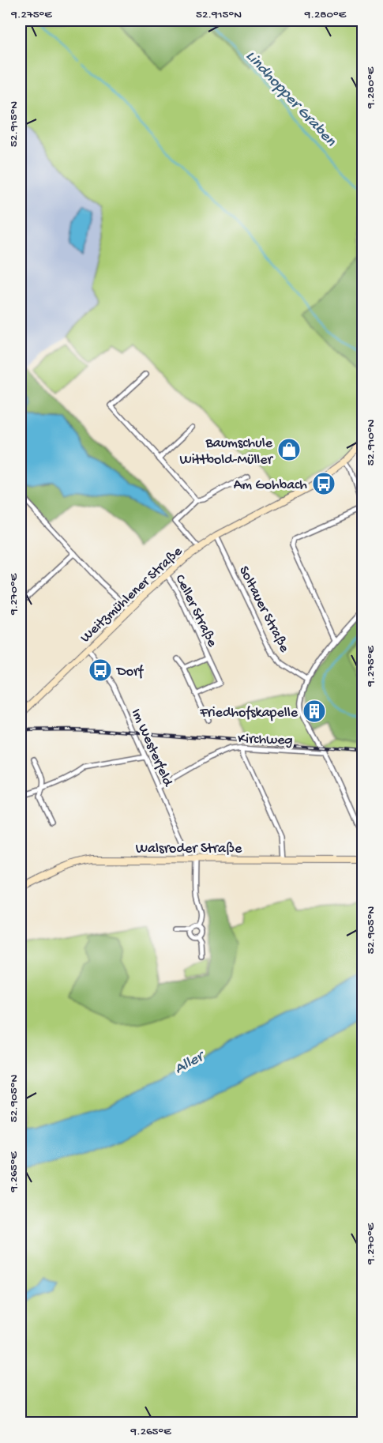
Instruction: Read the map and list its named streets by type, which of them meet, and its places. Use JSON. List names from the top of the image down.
{
  "streets": {
    "street": [
      "Weitzmühlener Straße",
      "Soltauer Straße",
      "Celler Straße",
      "Kirchweg",
      "Im Westerfeld",
      "Walsroder Straße"
    ]
  },
  "crossings": [
    ["Weitzmühlener Straße", "Soltauer Straße"],
    ["Weitzmühlener Straße", "Celler Straße"],
    ["Weitzmühlener Straße", "Im Westerfeld"],
    ["Kirchweg", "Im Westerfeld"],
    ["Im Westerfeld", "Walsroder Straße"]
  ],
  "water": ["Lindhopper Graben", "Aller"],
  "places": {
    "shop": ["Baumschule Wittbold-Müller"],
    "bus stop": ["Am Gohbach", "Dorf"],
    "building": ["Friedhofskapelle"]
  },
  "coordinates": [
    "9.275°E",
    "52.915°N",
    "9.280°E",
    "52.910°N",
    "9.270°E",
    "52.905°N",
    "9.265°E"
  ]
}
